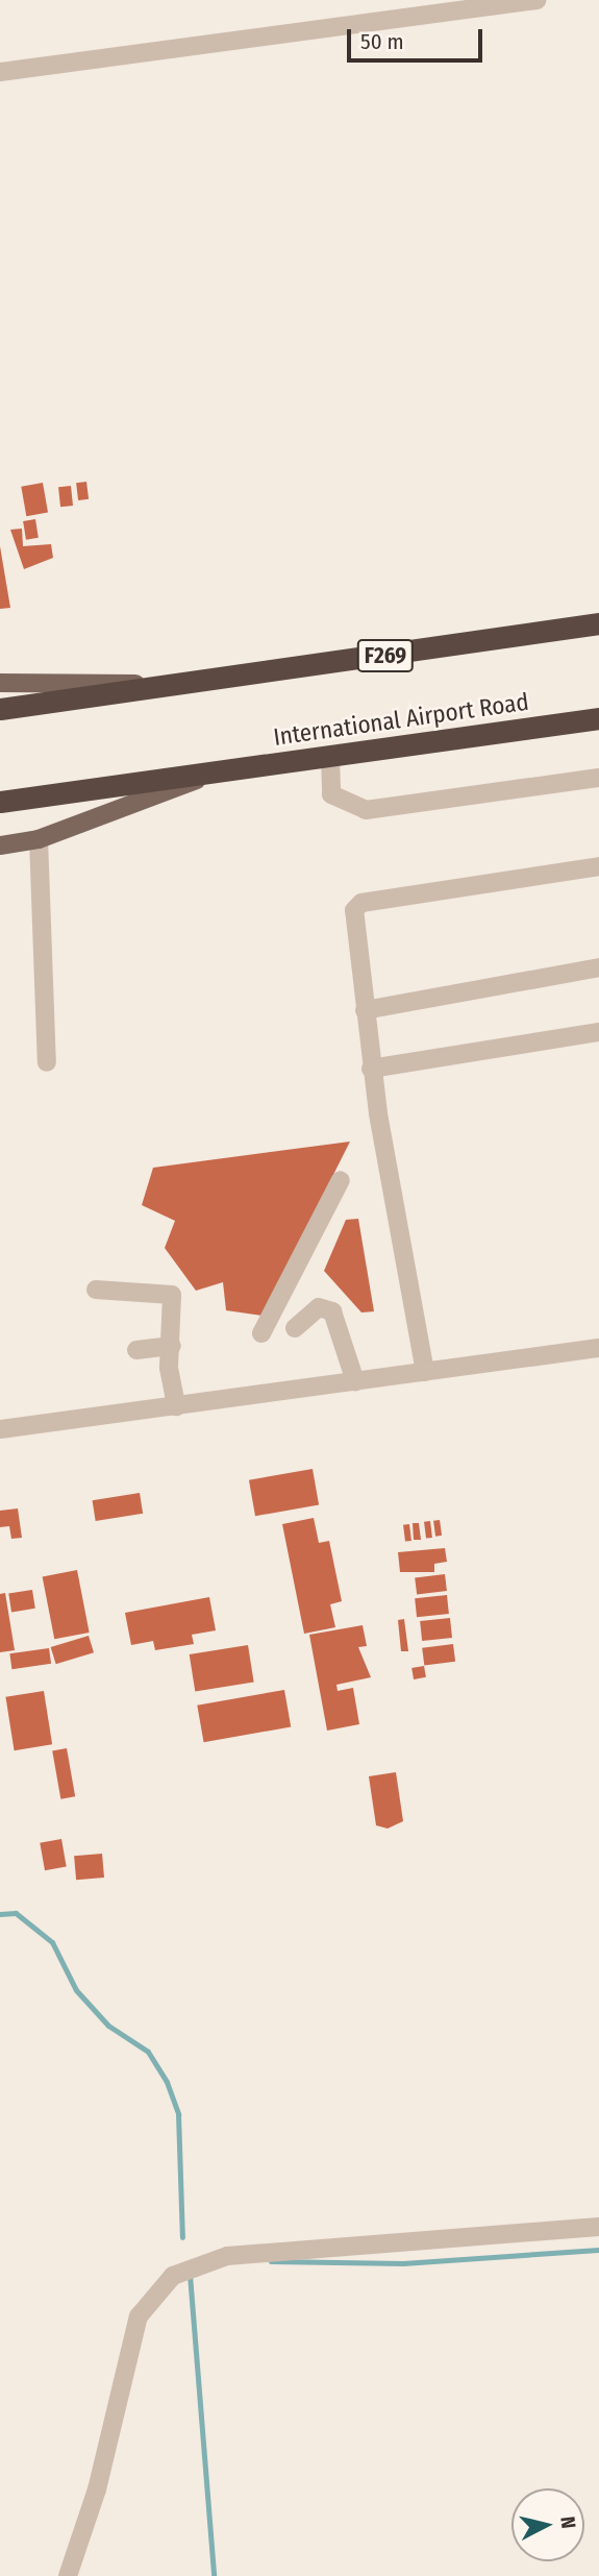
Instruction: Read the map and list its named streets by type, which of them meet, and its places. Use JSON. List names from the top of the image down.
{
  "streets": {
    "highway": ["F269", "International Airport Road"]
  },
  "scale_bar": "50 m",
  "north": "right"
}
